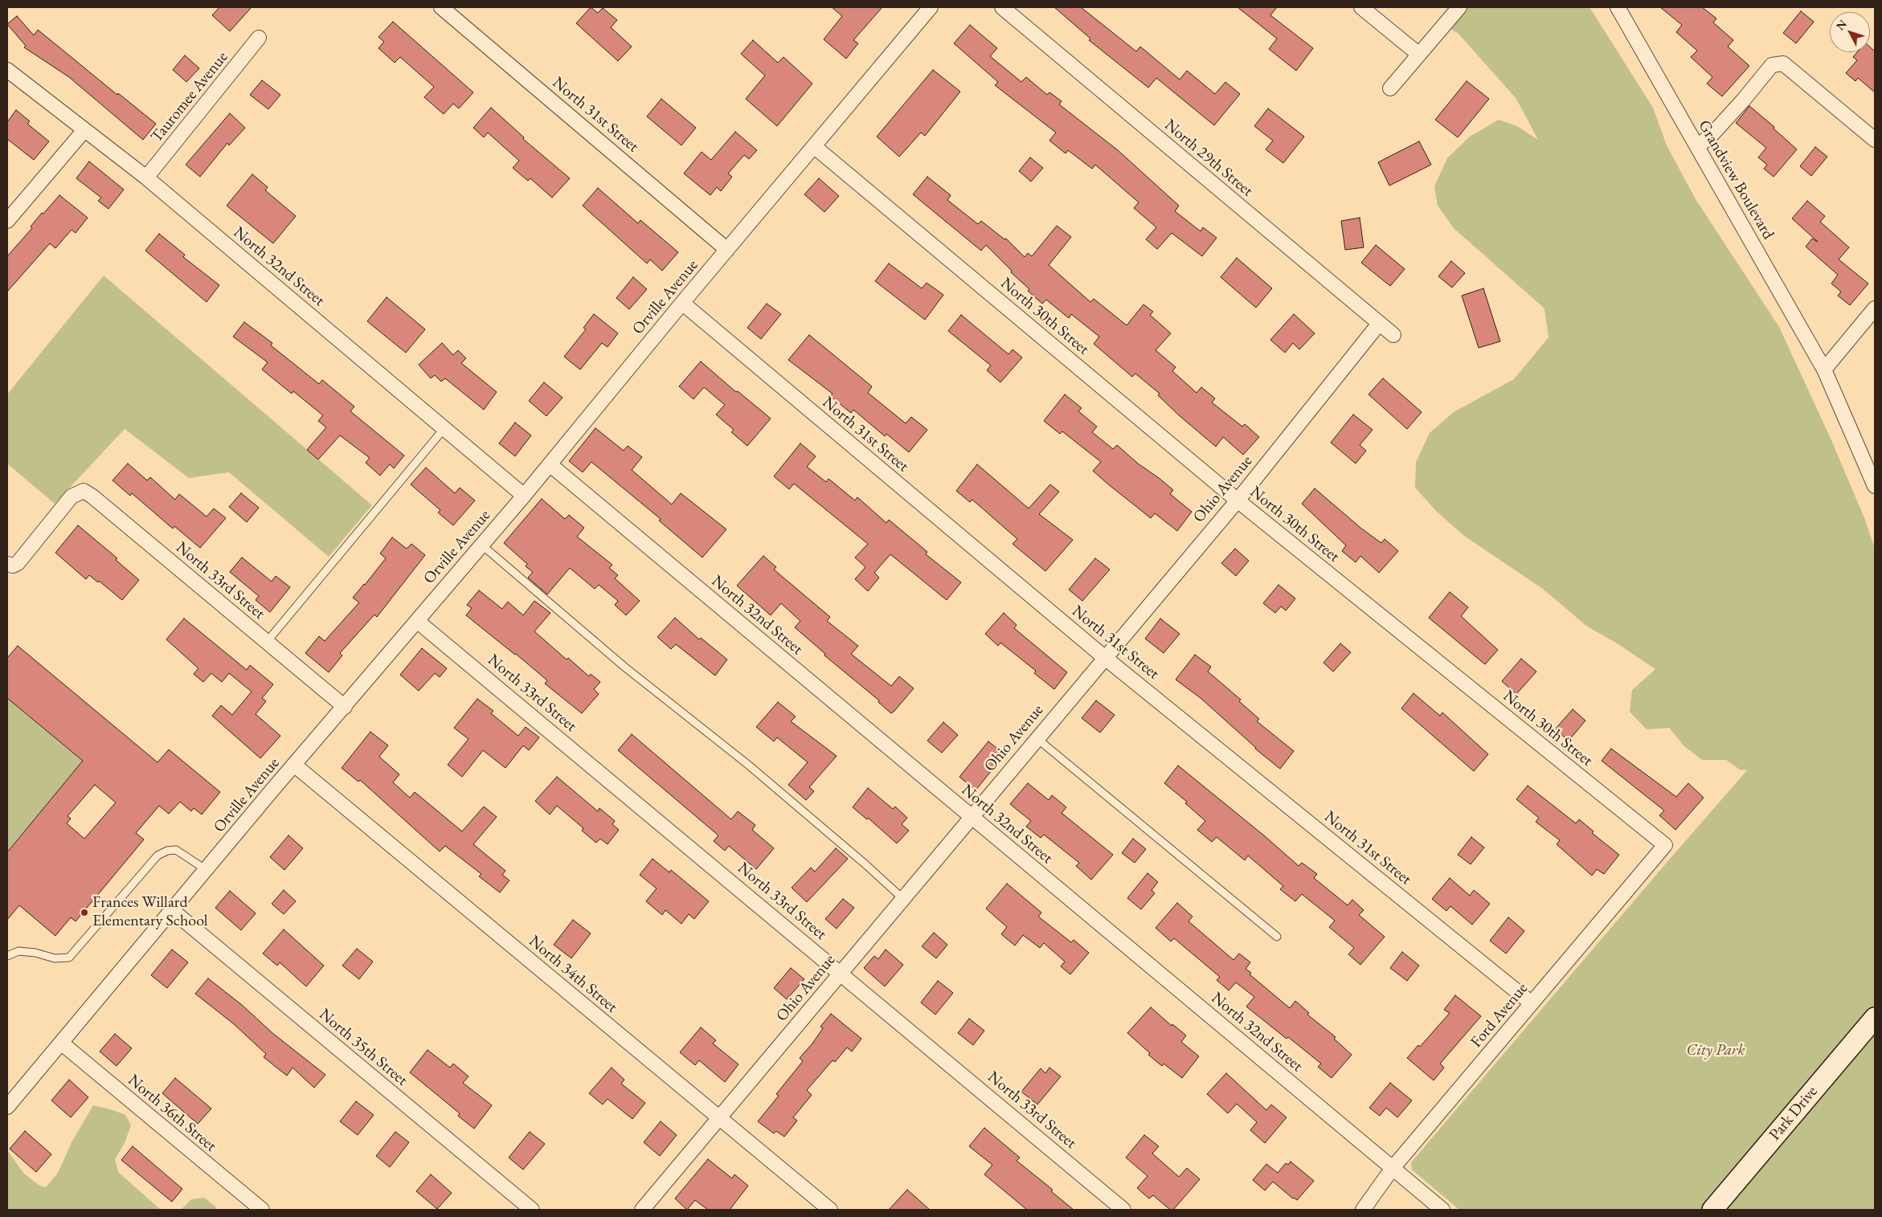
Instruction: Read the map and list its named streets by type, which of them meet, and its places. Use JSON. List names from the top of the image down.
{
  "streets": {
    "main road": ["Park Drive"],
    "street": [
      "Tauromee Avenue",
      "North 31st Street",
      "North 29th Street",
      "Grandview Boulevard",
      "North 32nd Street",
      "Orville Avenue",
      "North 30th Street",
      "Ohio Avenue",
      "North 33rd Street",
      "North 34th Street",
      "Ford Avenue",
      "North 35th Street",
      "North 36th Street"
    ]
  },
  "crossings": [
    ["Tauromee Avenue", "North 32nd Street"],
    ["North 31st Street", "Orville Avenue"],
    ["North 31st Street", "Ohio Avenue"],
    ["North 31st Street", "Ford Avenue"],
    ["North 29th Street", "Ohio Avenue"],
    ["North 32nd Street", "Orville Avenue"],
    ["North 32nd Street", "Ohio Avenue"],
    ["North 32nd Street", "Ford Avenue"],
    ["Orville Avenue", "North 30th Street"],
    ["Orville Avenue", "North 33rd Street"],
    ["Orville Avenue", "North 34th Street"],
    ["Orville Avenue", "North 35th Street"],
    ["Orville Avenue", "North 36th Street"],
    ["North 30th Street", "Ohio Avenue"],
    ["North 30th Street", "Ford Avenue"],
    ["Ohio Avenue", "North 33rd Street"],
    ["Ohio Avenue", "North 34th Street"]
  ],
  "parks": ["City Park"],
  "places": ["Frances Willard Elementary School"],
  "north": "top left"
}
